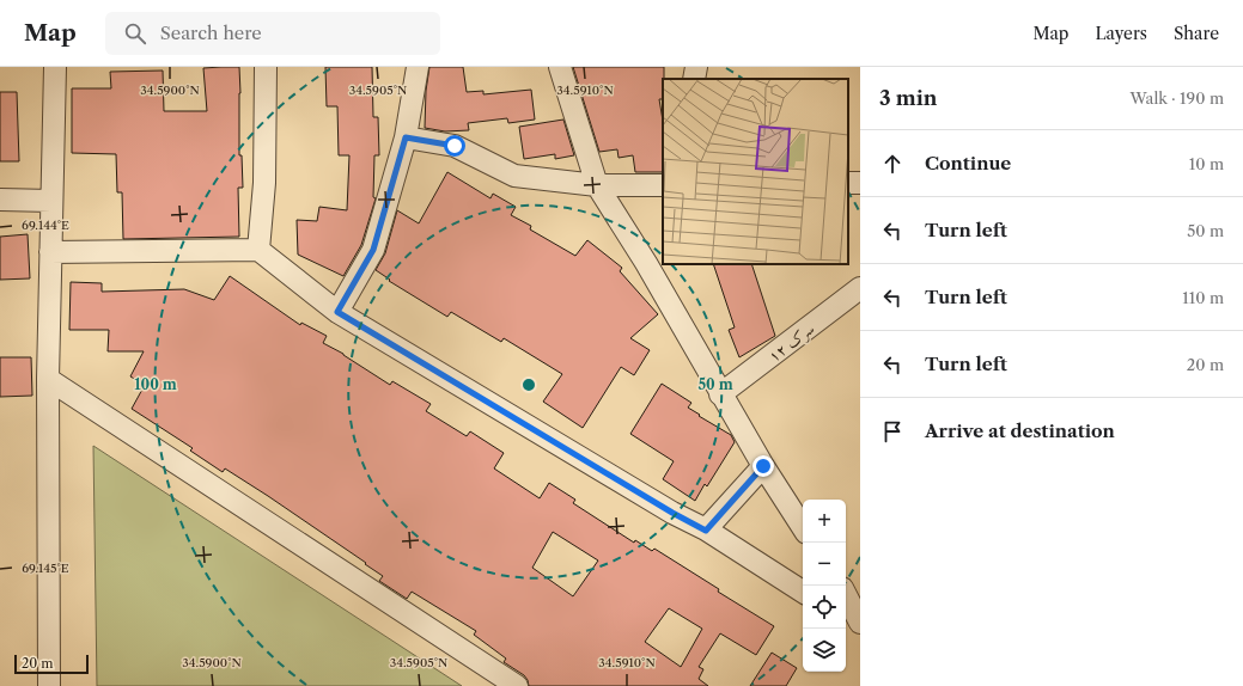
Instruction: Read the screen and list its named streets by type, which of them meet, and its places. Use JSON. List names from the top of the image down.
{
  "streets": {
    "street": ["سرک ۱۲"]
  },
  "scale_bar": "20 m",
  "page": {
    "header": "Map",
    "search": "Search here",
    "nav": ["Map", "Layers", "Share"],
    "heading": ["3 min", "Walk · 190 m"],
    "list": [
      ["Continue", "10 m"],
      ["Turn left", "50 m"],
      ["Turn left", "110 m"],
      ["Turn left", "20 m"],
      "Arrive at destination"
    ],
    "map_buttons": ["+", "−"],
    "scale": "20 m"
  },
  "coordinates": [
    "34.5900°N",
    "34.5905°N",
    "34.5910°N",
    "69.144°E",
    "69.145°E"
  ],
  "rings": ["50 m", "100 m"]
}
